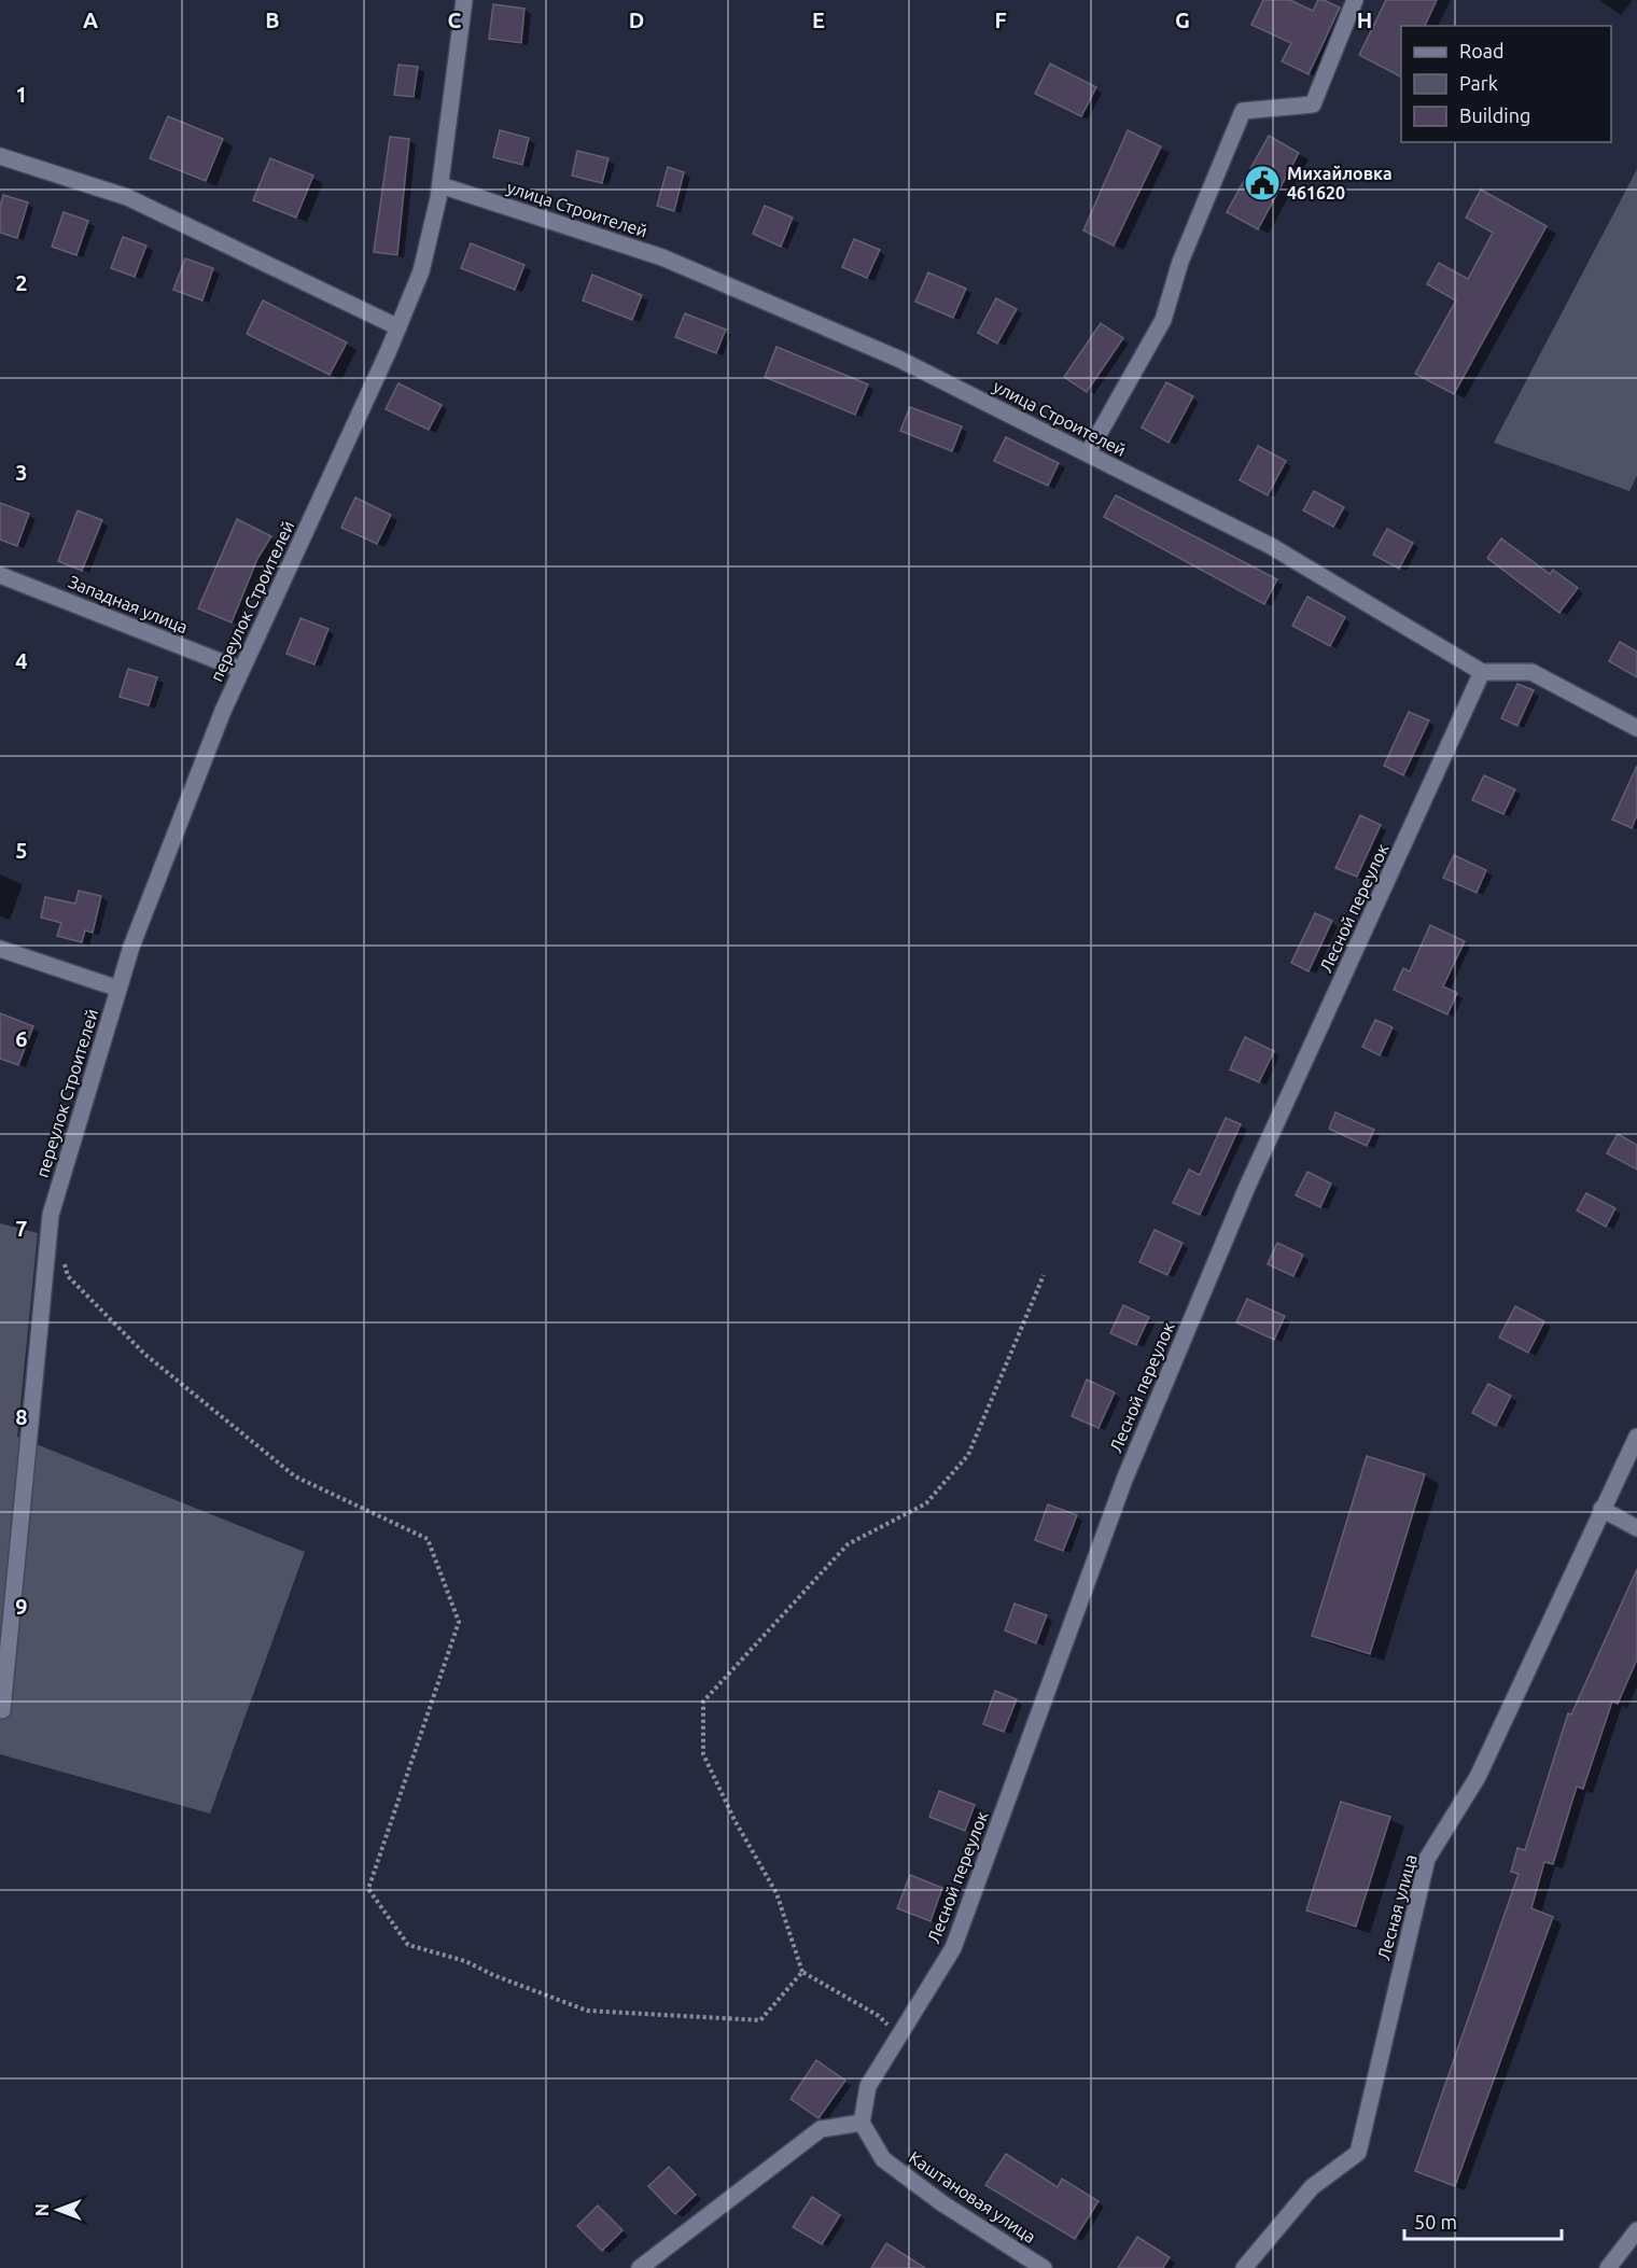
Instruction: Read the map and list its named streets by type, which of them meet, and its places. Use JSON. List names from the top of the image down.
{
  "streets": {
    "street": [
      "улица Строителей",
      "переулок Строителей",
      "Западная улица",
      "Лесной переулок",
      "Лесная улица",
      "Каштановая улица"
    ]
  },
  "crossings": [
    ["улица Строителей", "переулок Строителей"],
    ["улица Строителей", "Лесной переулок"],
    ["переулок Строителей", "Западная улица"],
    ["Лесной переулок", "Каштановая улица"]
  ],
  "places": {
    "public building": ["Михайловка 461620"]
  },
  "legend": ["Road", "Park", "Building"],
  "scale_bar": "50 m",
  "north": "left",
  "grid": {
    "columns": [
      "A",
      "B",
      "C",
      "D",
      "E",
      "F",
      "G",
      "H"
    ],
    "rows": [
      "1",
      "2",
      "3",
      "4",
      "5",
      "6",
      "7",
      "8",
      "9"
    ]
  }
}
